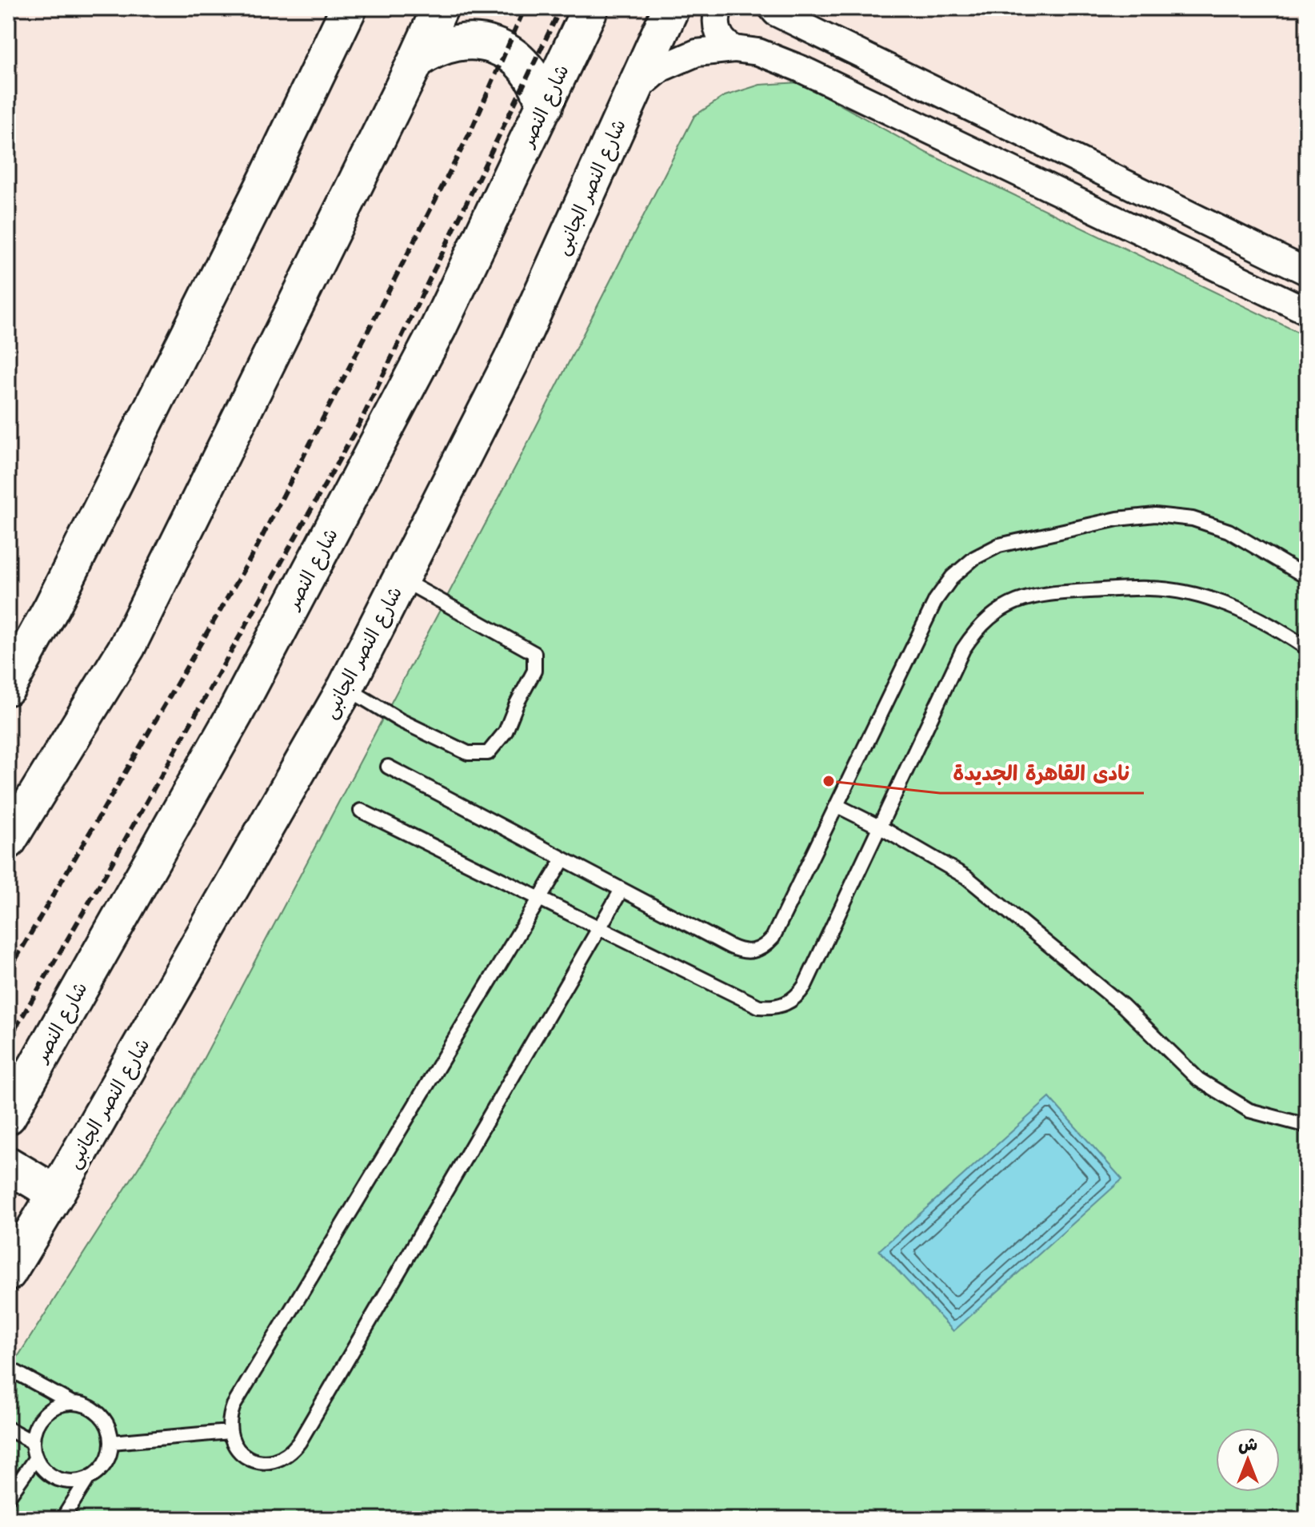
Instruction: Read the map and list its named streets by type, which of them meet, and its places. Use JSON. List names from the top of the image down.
{
  "streets": {
    "main road": ["شارع النصر", "شارع النصر الجانبى"]
  },
  "places": ["نادى القاهرة الجديدة"],
  "north": "top"
}
